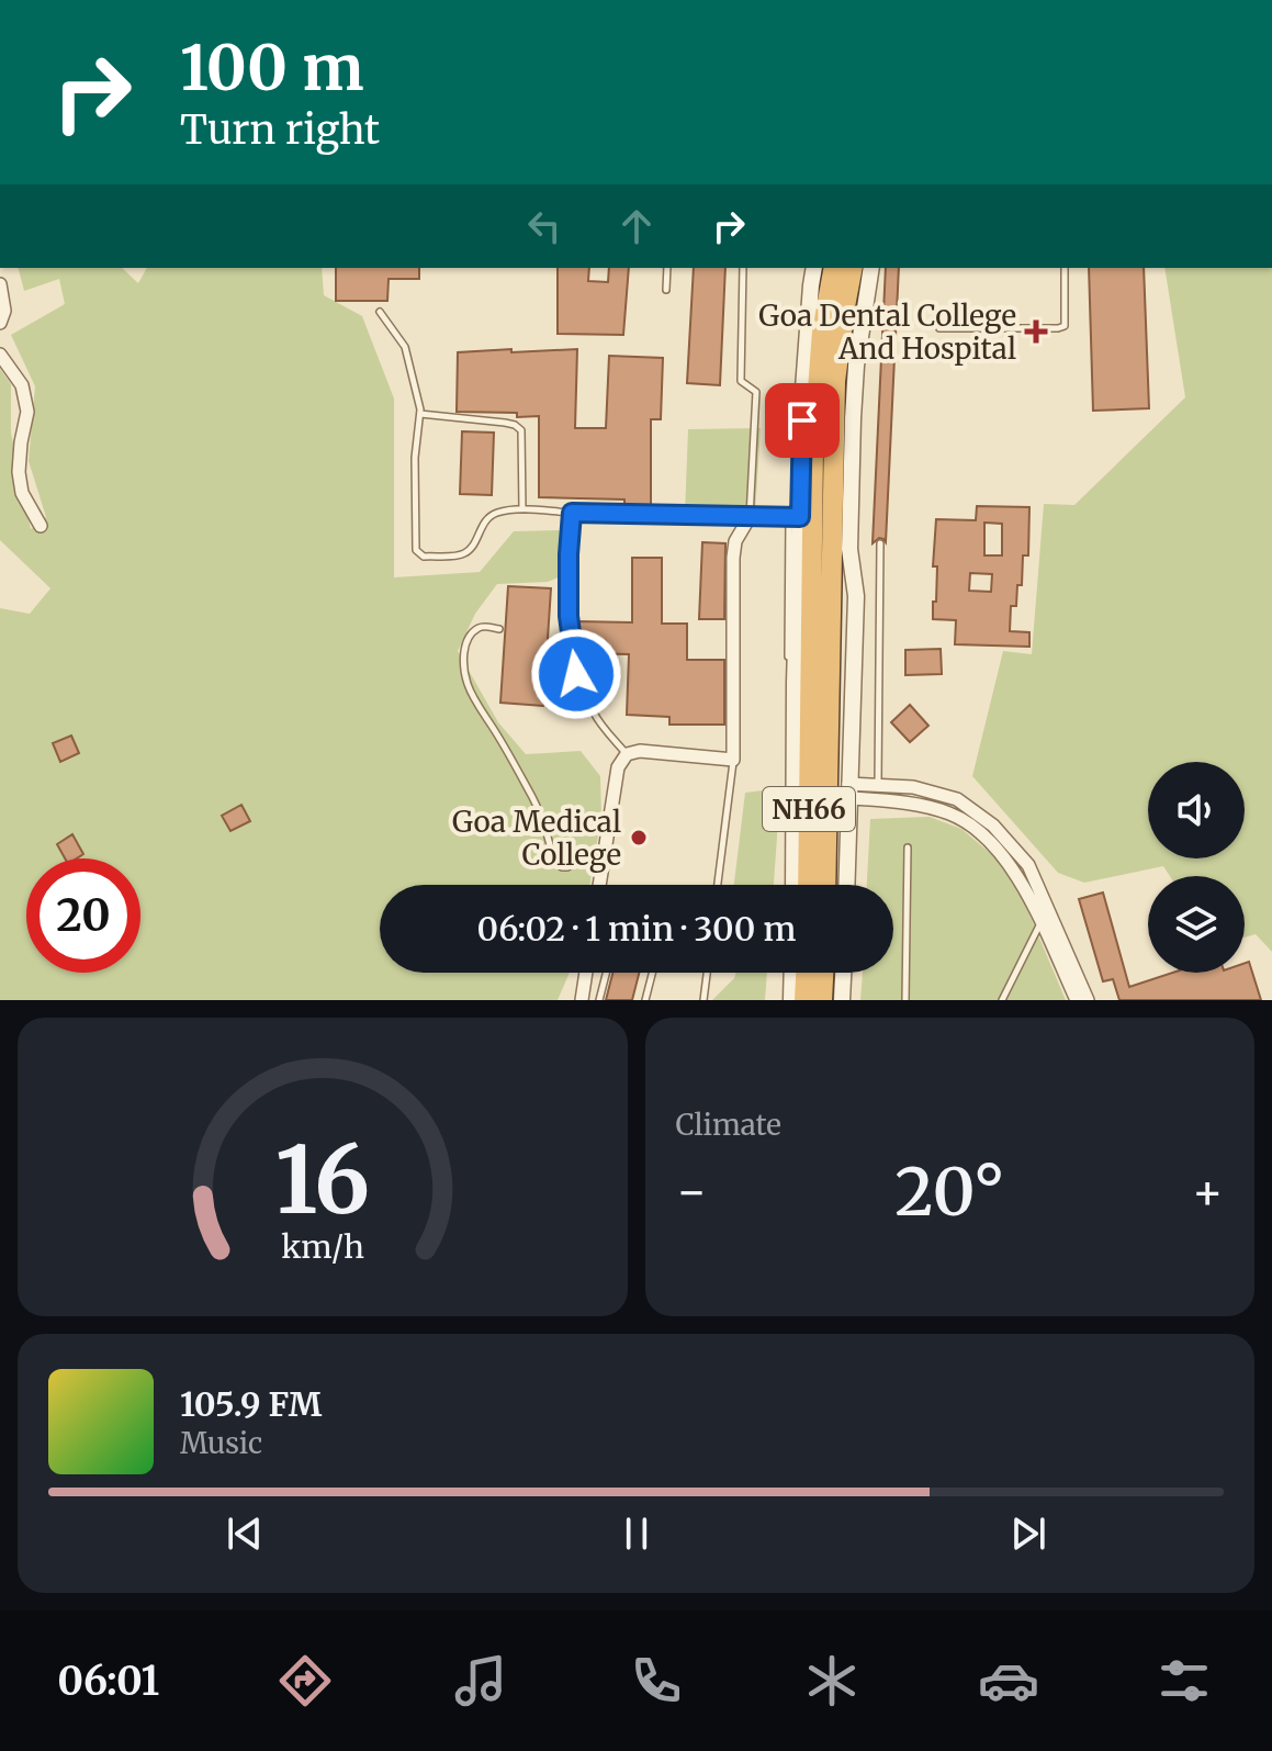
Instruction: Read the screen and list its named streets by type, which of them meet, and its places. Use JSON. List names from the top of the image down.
{
  "streets": {
    "highway": ["NH66"]
  },
  "places": {
    "health": ["Goa Dental College And Hospital"],
    "other": ["Goa Medical College"]
  },
  "page": {
    "turn": ["100 m", "Turn right"],
    "limit": "20",
    "trip": "06:02 · 1 min · 300 m",
    "tile": "Climate",
    "heat": ["−", "20°", "+"],
    "song": ["105.9 FM", "Music"],
    "tabs": "06:01",
    "gauge": ["16", "km/h"]
  }
}
